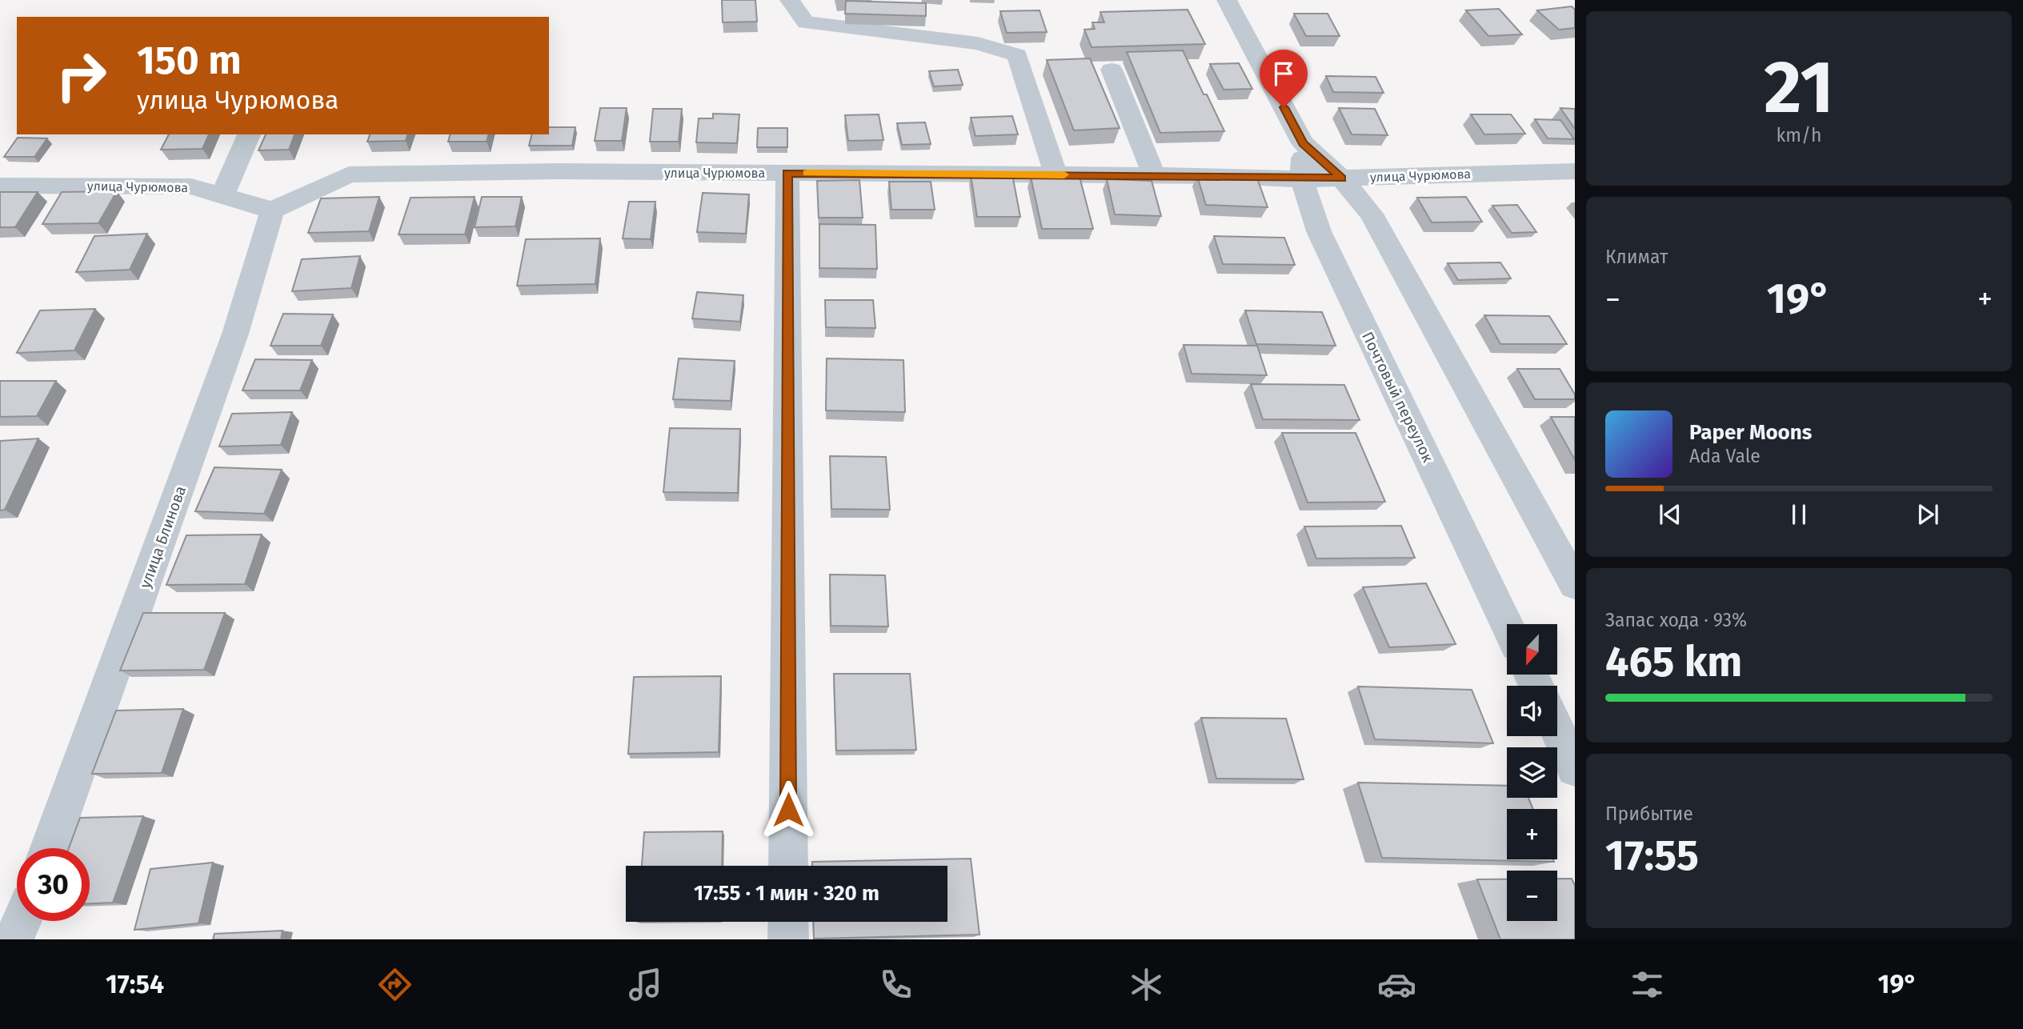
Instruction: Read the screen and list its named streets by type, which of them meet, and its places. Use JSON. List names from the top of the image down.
{
  "streets": {
    "street": ["улица Чурюмова", "Почтовый переулок", "улица Блинова"]
  },
  "crossings": [
    ["улица Чурюмова", "Почтовый переулок"],
    ["улица Чурюмова", "улица Блинова"]
  ],
  "north": "bottom",
  "page": {
    "tile": [
      ["21", "km/h"],
      "Климат",
      ["Запас хода · 93%", "465 km"],
      ["Прибытие", "17:55"]
    ],
    "turn": ["150 m", "улица Чурюмова"],
    "heat": ["−", "19°", "+"],
    "song": ["Paper Moons", "Ada Vale"],
    "map_buttons": ["+", "−"],
    "limit": "30",
    "trip": "17:55 · 1 мин · 320 m",
    "tabs": ["17:54", "19°"]
  }
}
